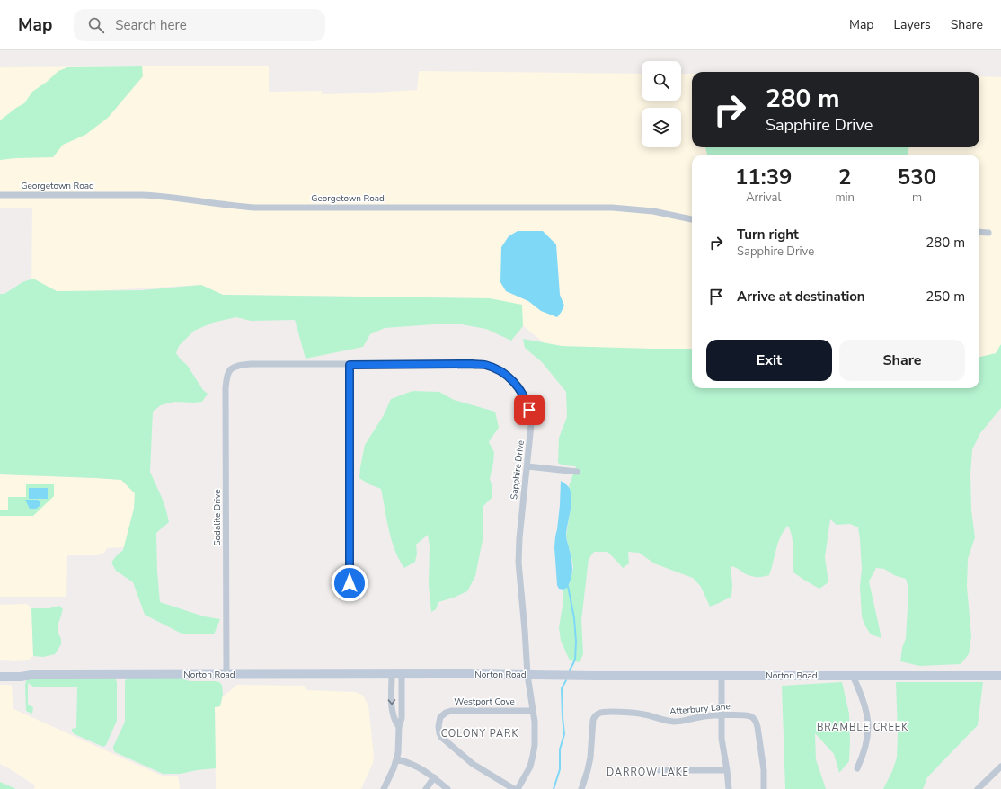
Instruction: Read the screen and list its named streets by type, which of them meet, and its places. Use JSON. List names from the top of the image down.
{
  "streets": {
    "street": [
      "Georgetown Road",
      "Sapphire Drive",
      "Sodalite Drive",
      "Norton Road",
      "Westport Cove",
      "Atterbury Lane"
    ]
  },
  "crossings": [
    ["Sapphire Drive", "Sodalite Drive"],
    ["Sapphire Drive", "Norton Road"],
    ["Sapphire Drive", "Westport Cove"],
    ["Sodalite Drive", "Norton Road"]
  ],
  "districts": ["BRAMBLE CREEK", "COLONY PARK", "DARROW LAKE"],
  "page": {
    "header": "Map",
    "search": "Search here",
    "nav": ["Map", "Layers", "Share"],
    "turn": ["280 m", "Sapphire Drive"],
    "eta": [
      "11:39",
      "Arrival",
      "2",
      "min",
      "530",
      "m"
    ],
    "list": [
      {
        "name": "Turn right",
        "note": "Sapphire Drive",
        "value": "280 m"
      },
      {
        "name": "Arrive at destination",
        "value": "250 m"
      }
    ],
    "buttons": ["Exit", "Share"]
  }
}
